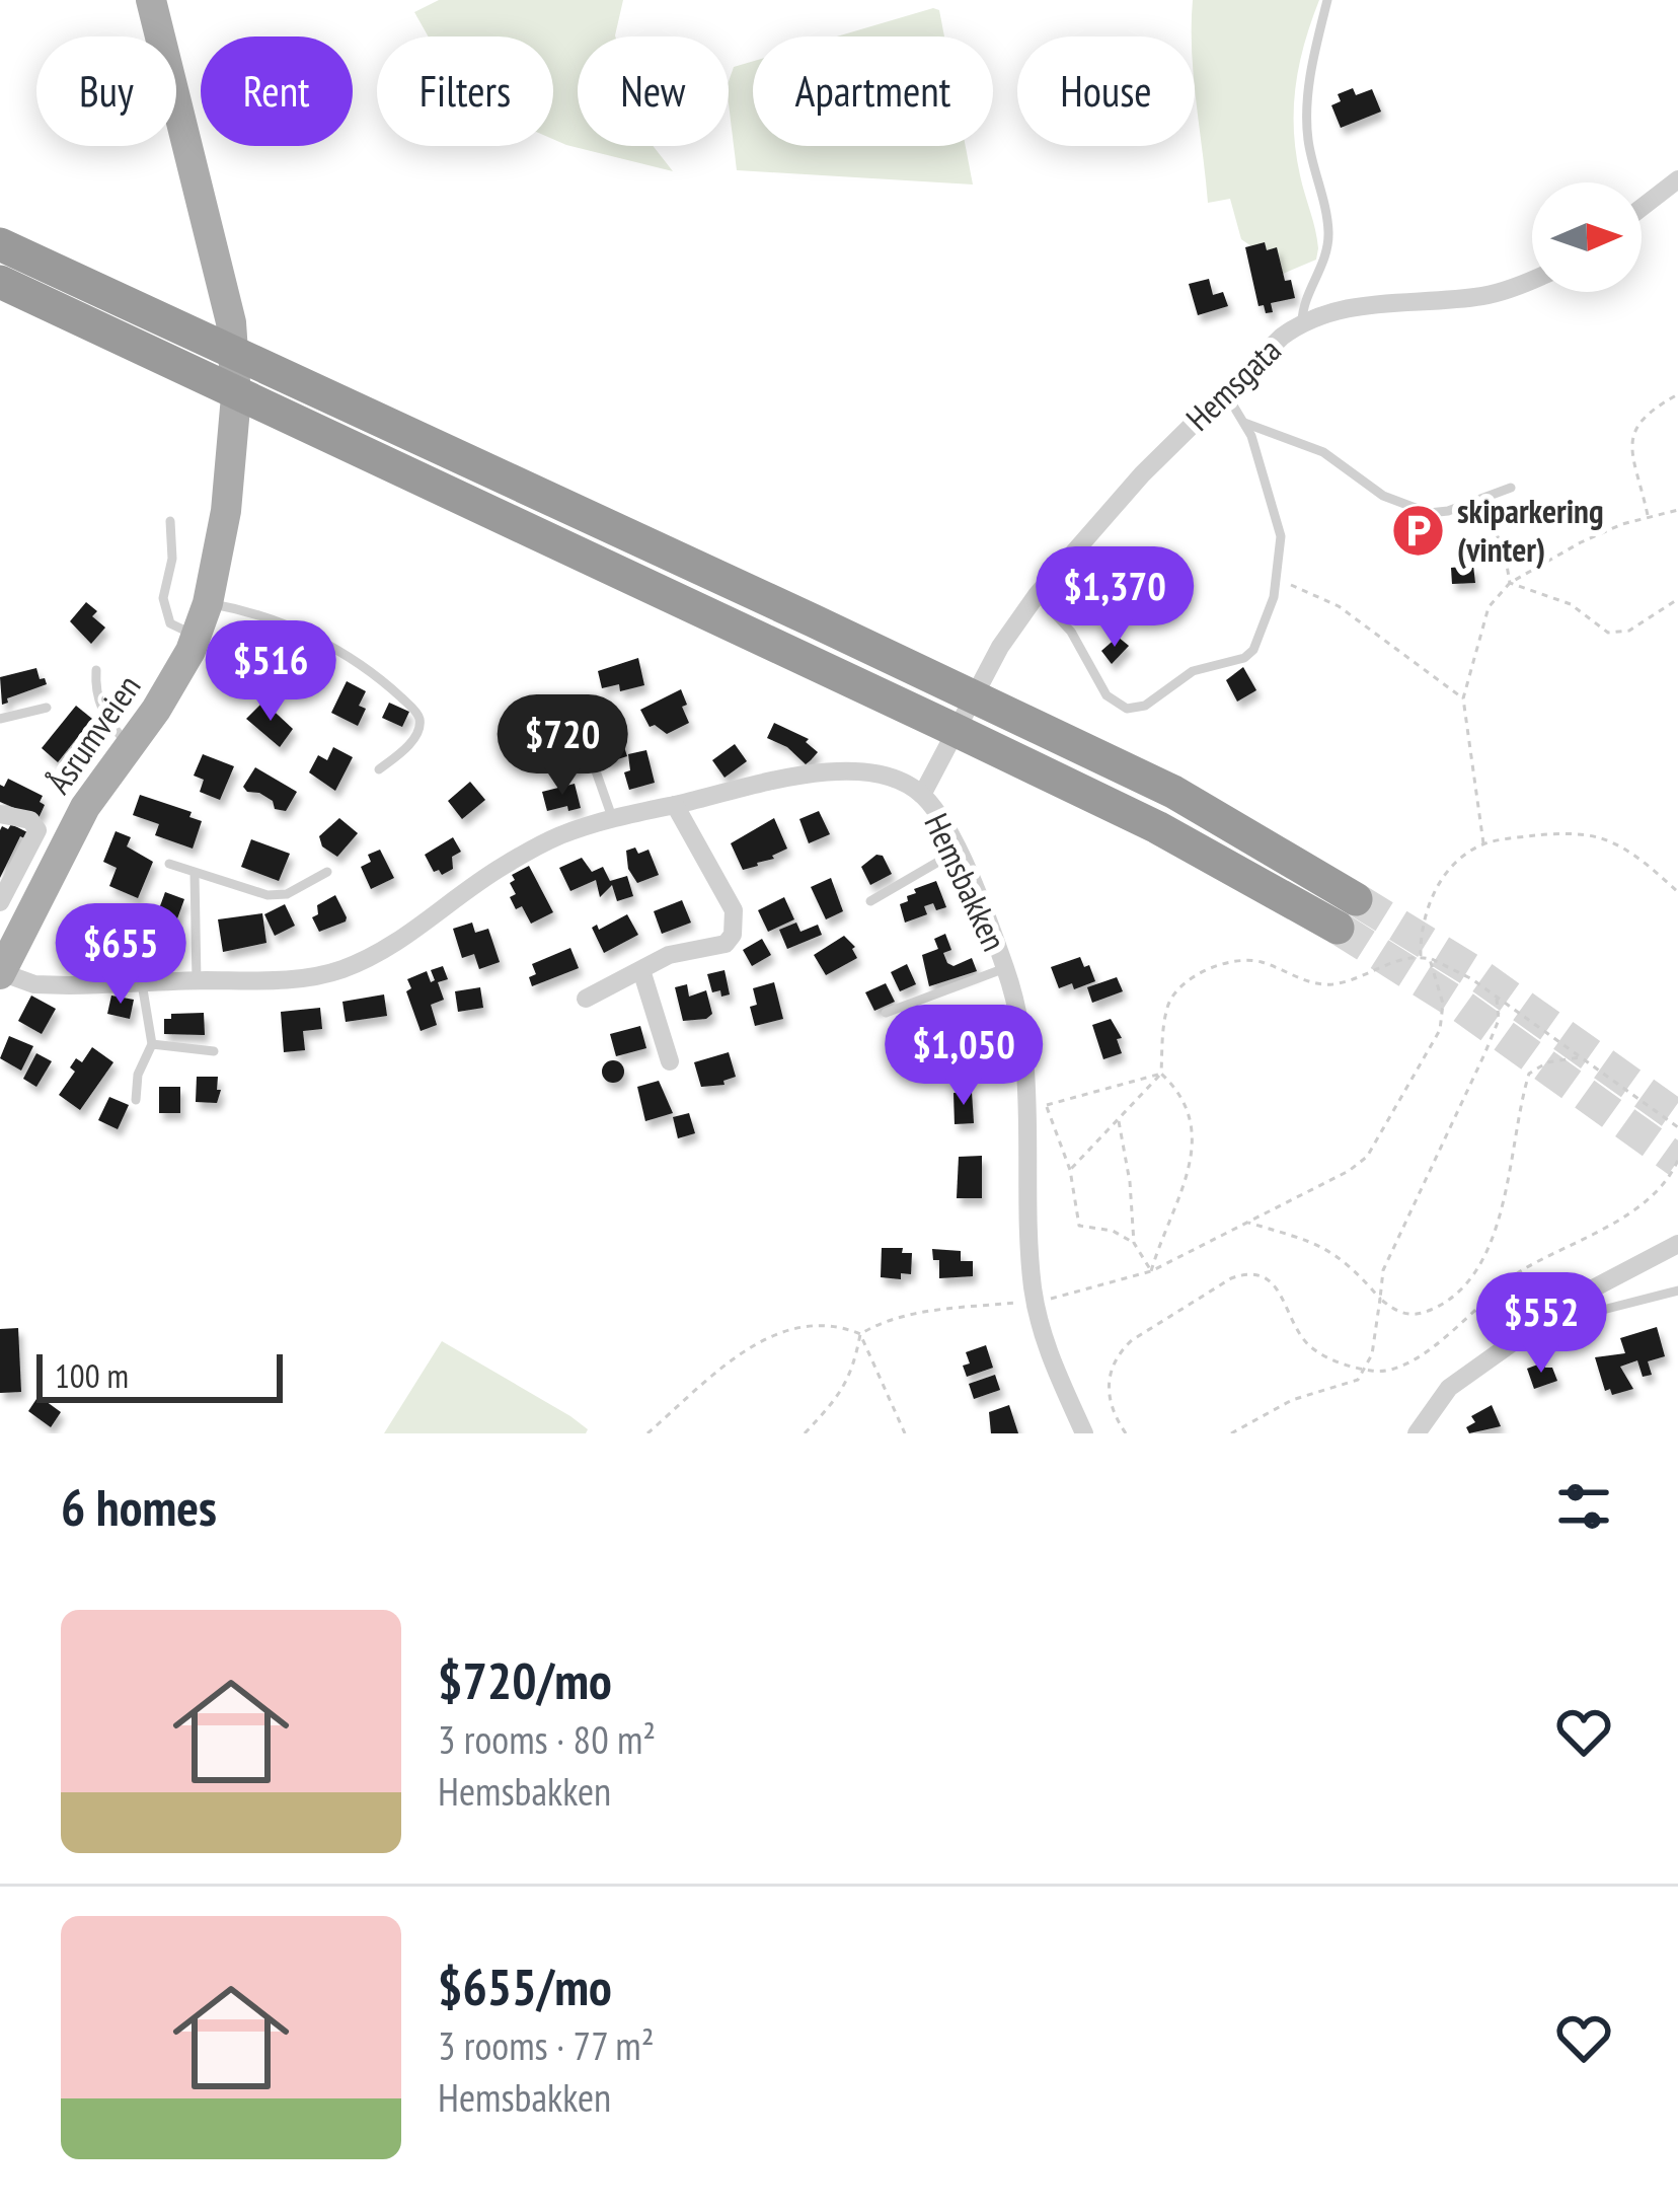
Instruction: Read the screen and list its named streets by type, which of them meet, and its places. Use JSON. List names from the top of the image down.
{
  "streets": {
    "main road": ["Åsrumveien"],
    "street": ["Hemsgata", "Hemsbakken"]
  },
  "crossings": [
    ["Hemsgata", "Hemsbakken"],
    ["Åsrumveien", "Hemsbakken"]
  ],
  "places": {
    "parking": ["skiparkering (vinter)"]
  },
  "scale_bar": "100 m",
  "north": "right",
  "page": {
    "chip": [
      "Buy",
      "Rent",
      "Filters",
      "New",
      "Apartment",
      "House"
    ],
    "price": [
      "$1,370",
      "$516",
      "$720",
      "$655",
      "$1,050",
      "$552"
    ],
    "scale": "100 m",
    "heading": "6 homes",
    "list": [
      {
        "name": "$720/mo",
        "note": "3 rooms · 80 m² · Hemsbakken"
      },
      {
        "name": "$655/mo",
        "note": "3 rooms · 77 m² · Hemsbakken"
      }
    ]
  }
}
